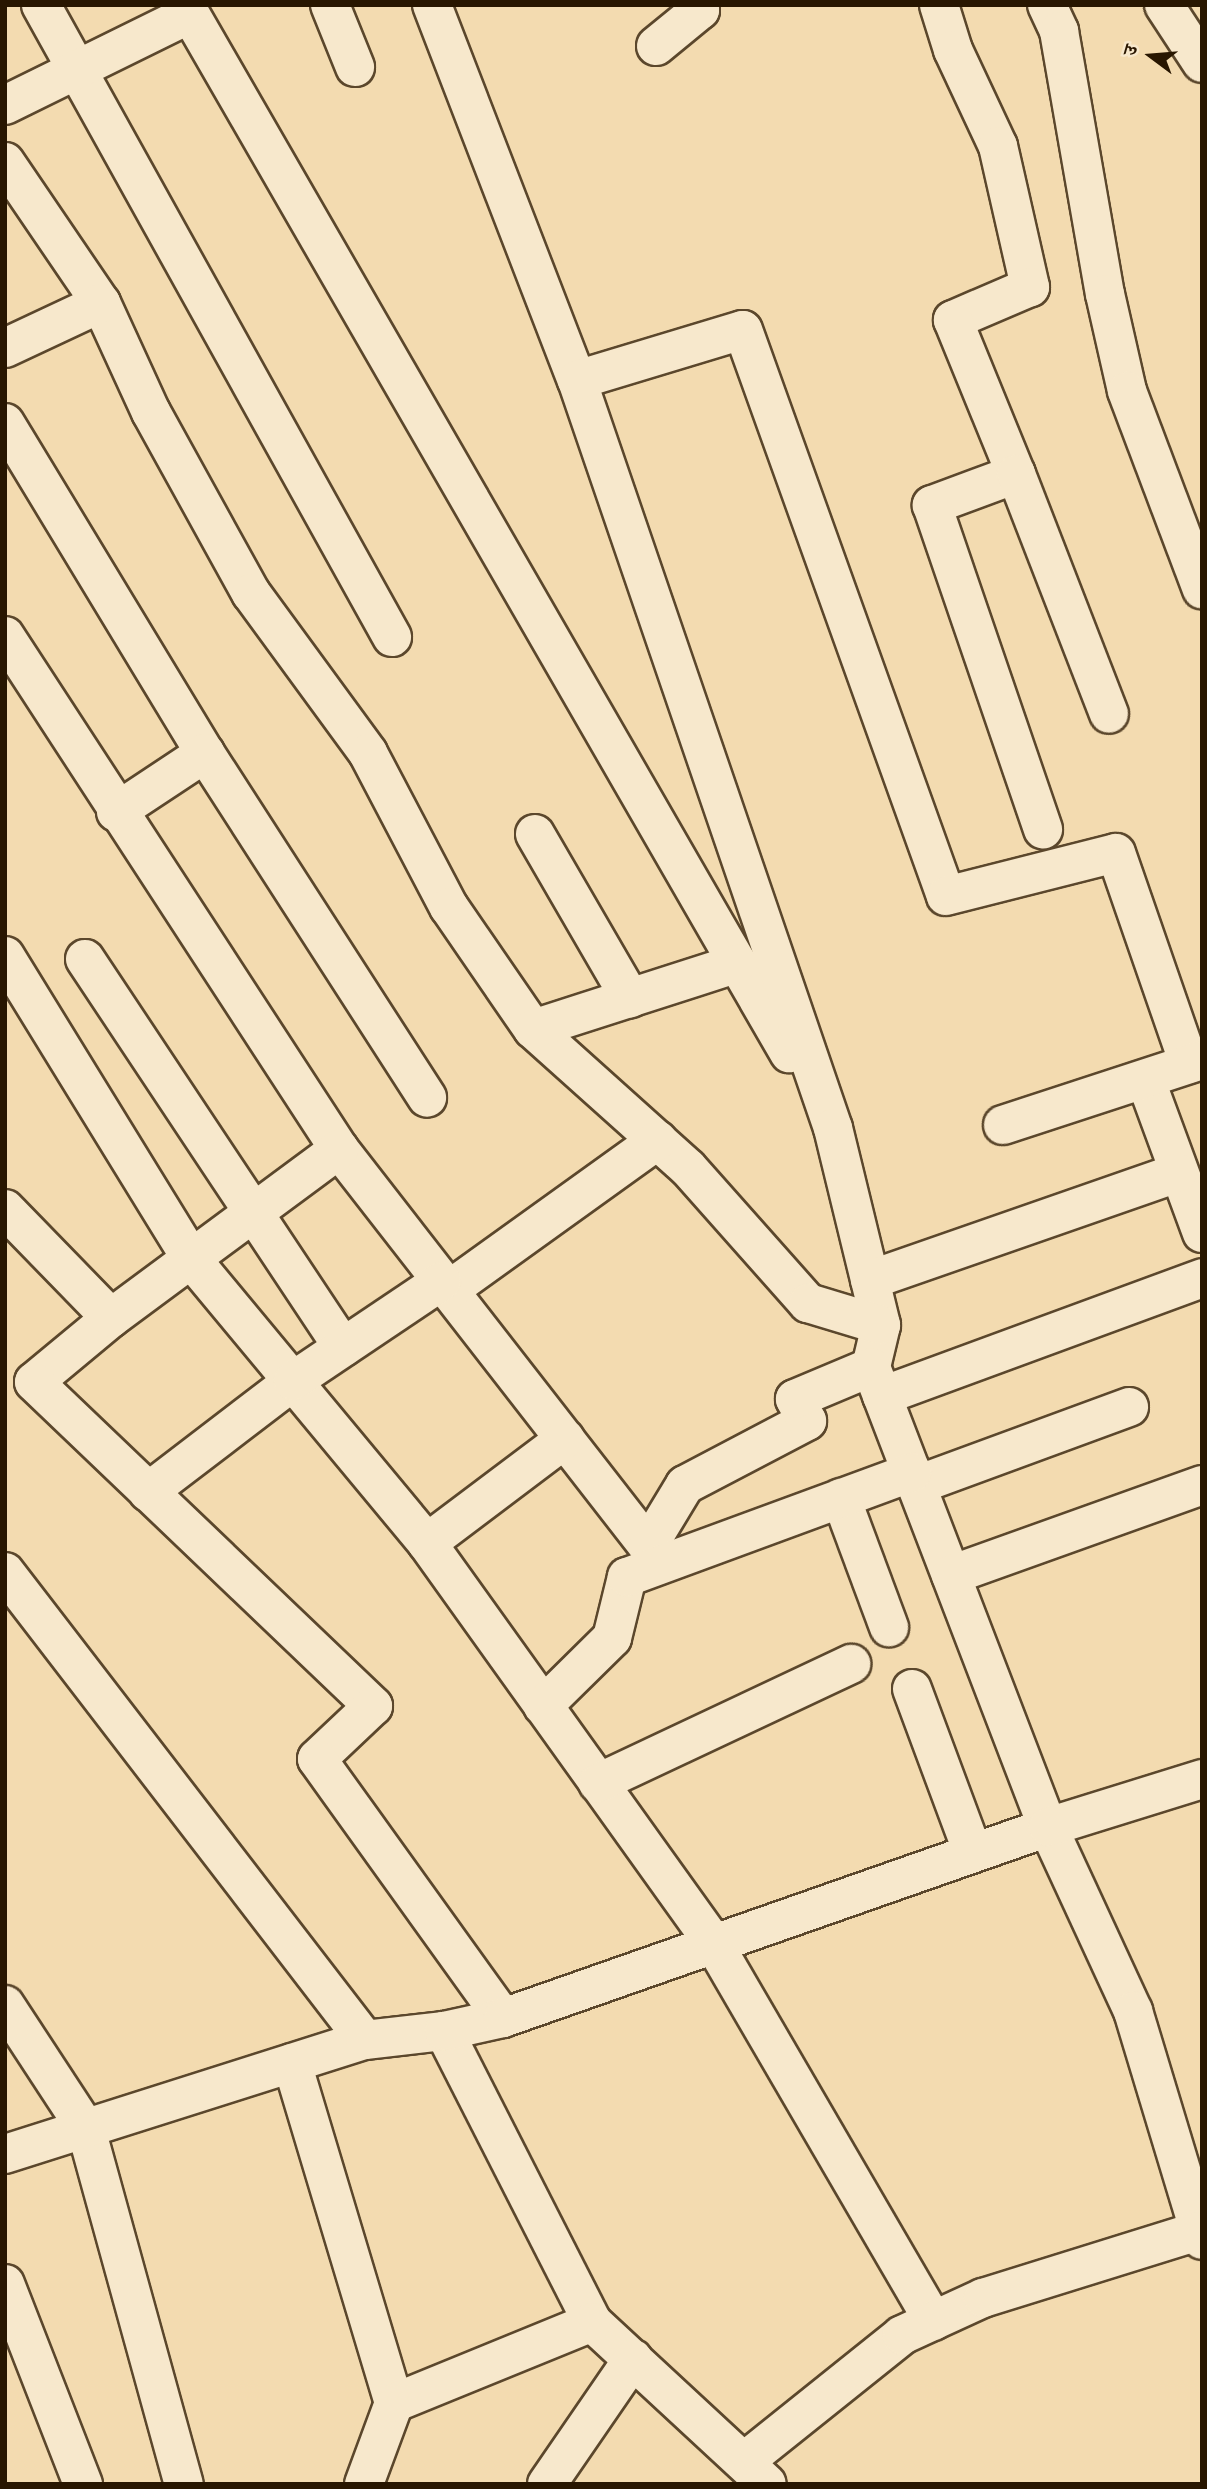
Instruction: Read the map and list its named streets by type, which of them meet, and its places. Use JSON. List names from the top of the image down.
{
  "north": "left"
}
